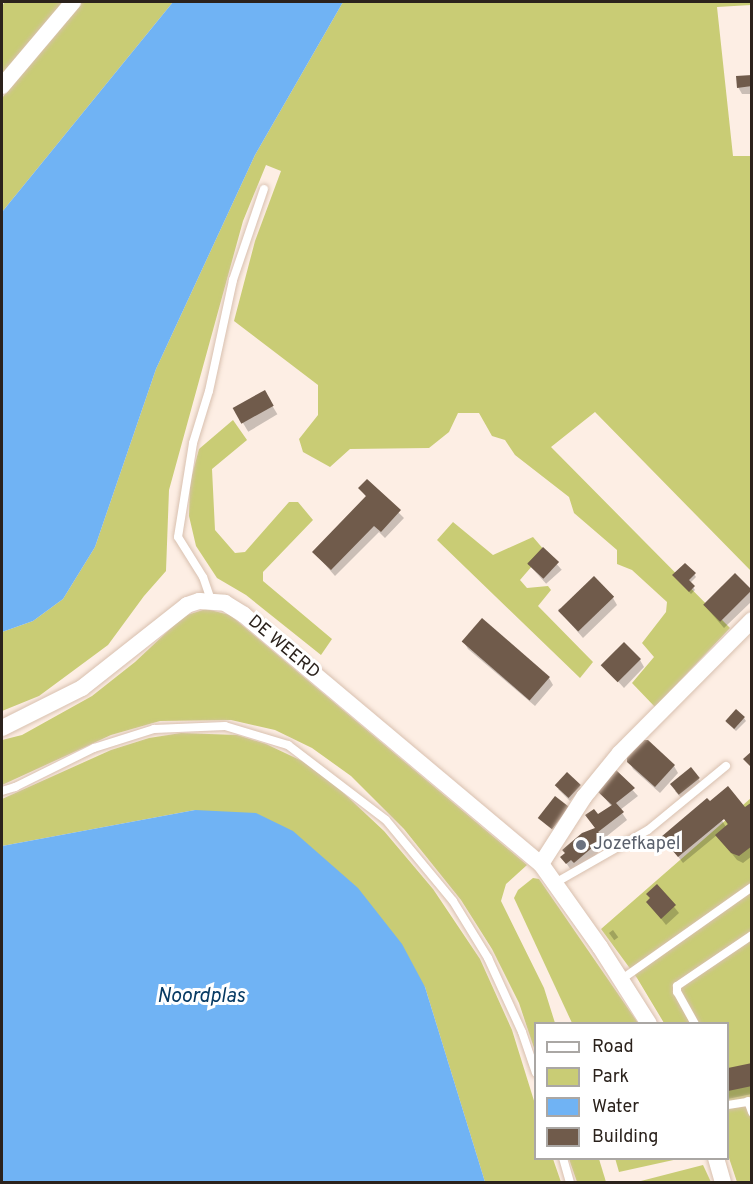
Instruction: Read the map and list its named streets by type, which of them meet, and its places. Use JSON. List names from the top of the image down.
{
  "streets": {
    "street": ["DE WEERD"]
  },
  "water": ["Noordplas"],
  "places": ["Jozefkapel"],
  "legend": [
    "Road",
    "Park",
    "Water",
    "Building"
  ]
}
